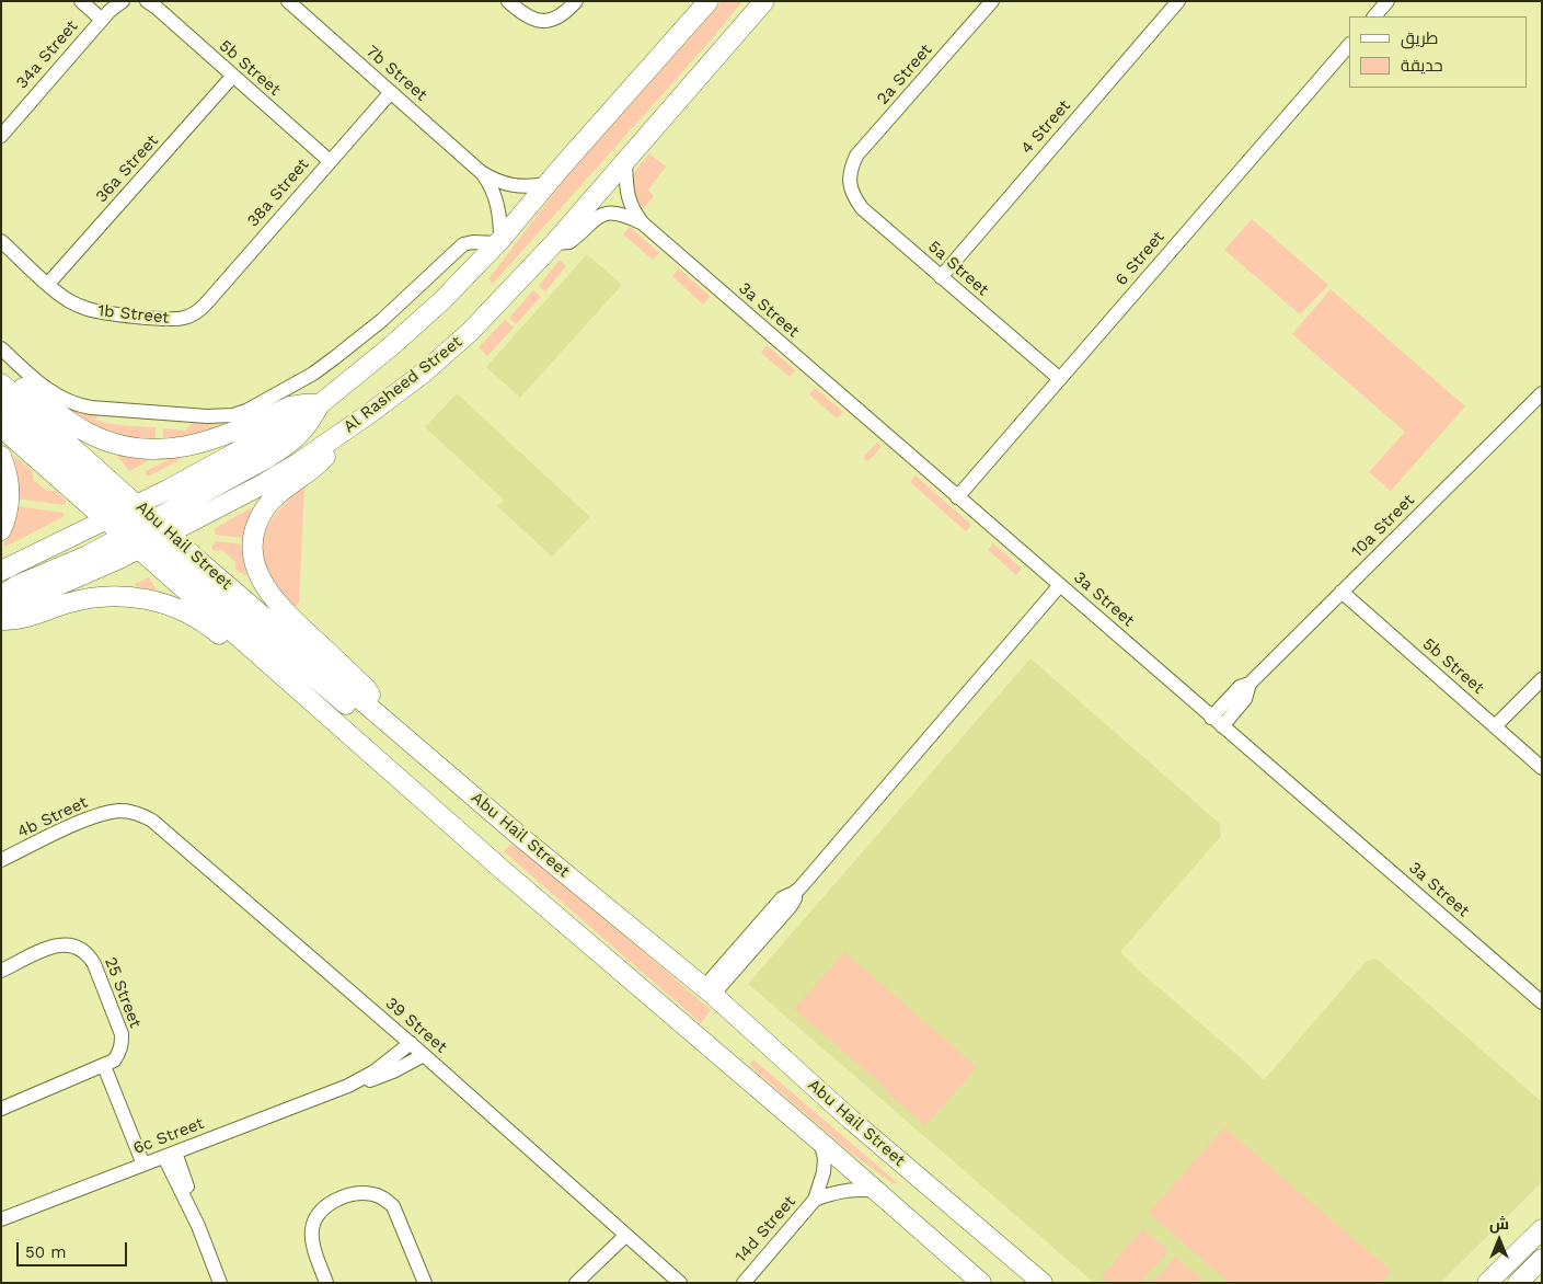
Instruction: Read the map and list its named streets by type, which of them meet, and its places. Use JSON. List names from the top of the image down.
{
  "streets": {
    "main road": ["Al Rasheed Street", "Abu Hail Street"],
    "street": [
      "34a Street",
      "5b Street",
      "7b Street",
      "2a Street",
      "4 Street",
      "36a Street",
      "38a Street",
      "6 Street",
      "5a Street",
      "3a Street",
      "1b Street",
      "10a Street",
      "4b Street",
      "25 Street",
      "39 Street",
      "6c Street",
      "14d Street"
    ]
  },
  "crossings": [
    ["5b Street", "36a Street"],
    ["5b Street", "38a Street"],
    ["5b Street", "10a Street"],
    ["7b Street", "38a Street"],
    ["2a Street", "5a Street"],
    ["4 Street", "5a Street"],
    ["36a Street", "1b Street"],
    ["38a Street", "1b Street"],
    ["6 Street", "5a Street"],
    ["6 Street", "3a Street"],
    ["3a Street", "Al Rasheed Street"],
    ["3a Street", "10a Street"],
    ["Al Rasheed Street", "Abu Hail Street"],
    ["Abu Hail Street", "14d Street"],
    ["4b Street", "39 Street"],
    ["39 Street", "6c Street"]
  ],
  "legend": ["طريق", "حديقة"],
  "scale_bar": "50 m",
  "north": "top"
}
